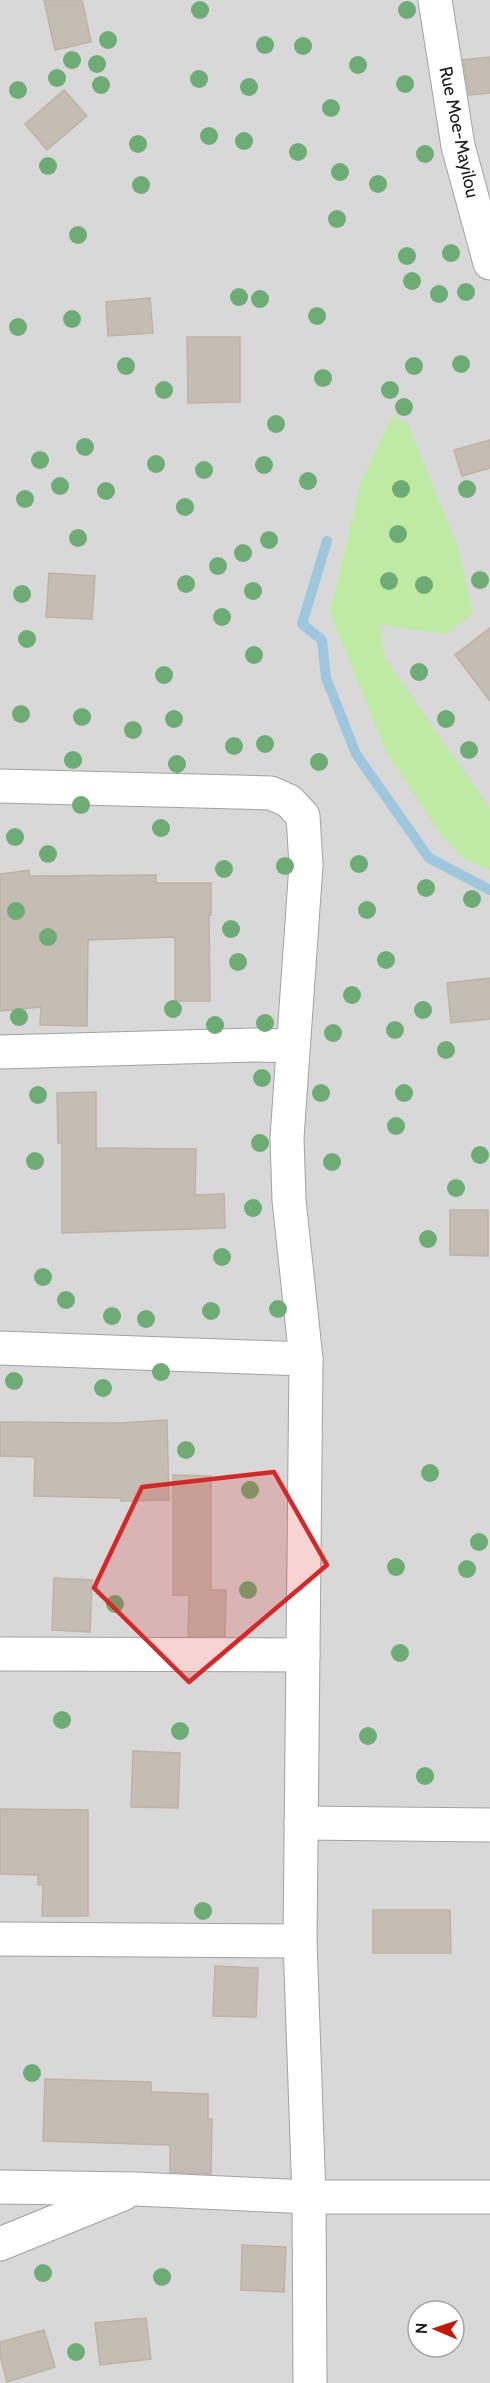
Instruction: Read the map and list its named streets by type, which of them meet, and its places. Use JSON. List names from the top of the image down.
{
  "streets": {
    "street": ["Rue Moe-Mayilou"]
  },
  "north": "left"
}
